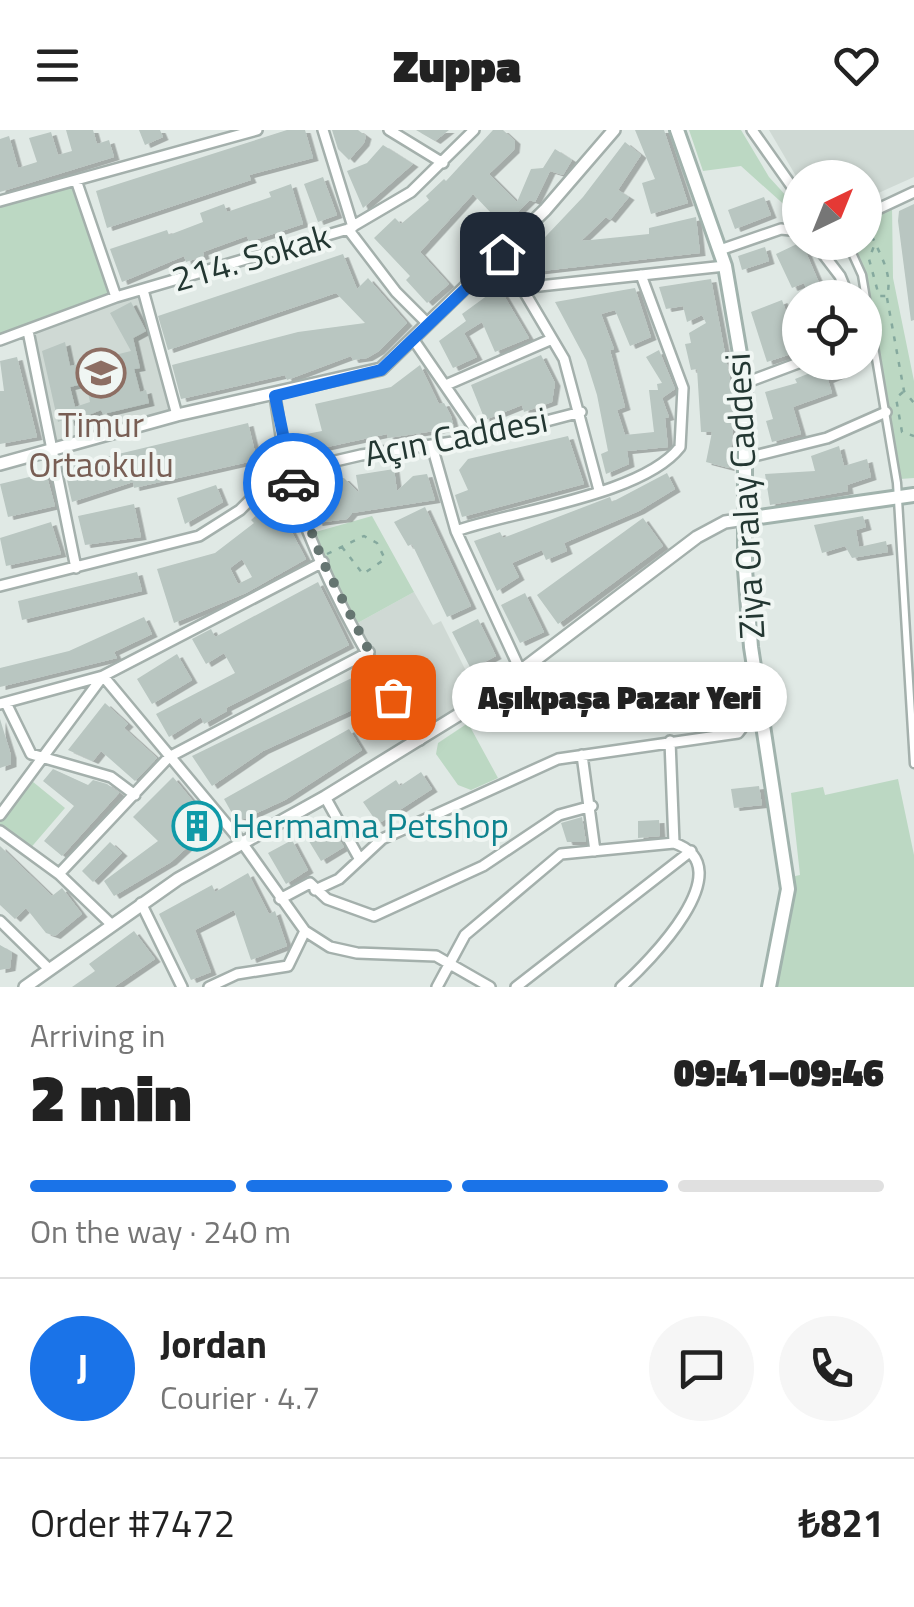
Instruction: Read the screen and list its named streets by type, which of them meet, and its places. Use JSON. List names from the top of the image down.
{
  "streets": {
    "main road": ["Ziya Oralay Caddesi"],
    "street": ["214. Sokak", "Açın Caddesi"]
  },
  "places": {
    "school or university": ["Timur Ortaokulu"],
    "other": ["Aşıkpaşa Pazar Yeri"],
    "building": ["Hermama Petshop"]
  },
  "north": "top right",
  "page": {
    "header": "Zuppa",
    "bubble": "Aşıkpaşa Pazar Yeri",
    "heading": ["2 min", "Arriving in", "09:41–09:46"],
    "panel": [
      "Jordan",
      "Courier · 4.7",
      "Order #7472",
      "₺821"
    ],
    "bar": "On the way · 240 m",
    "round": "J"
  }
}
